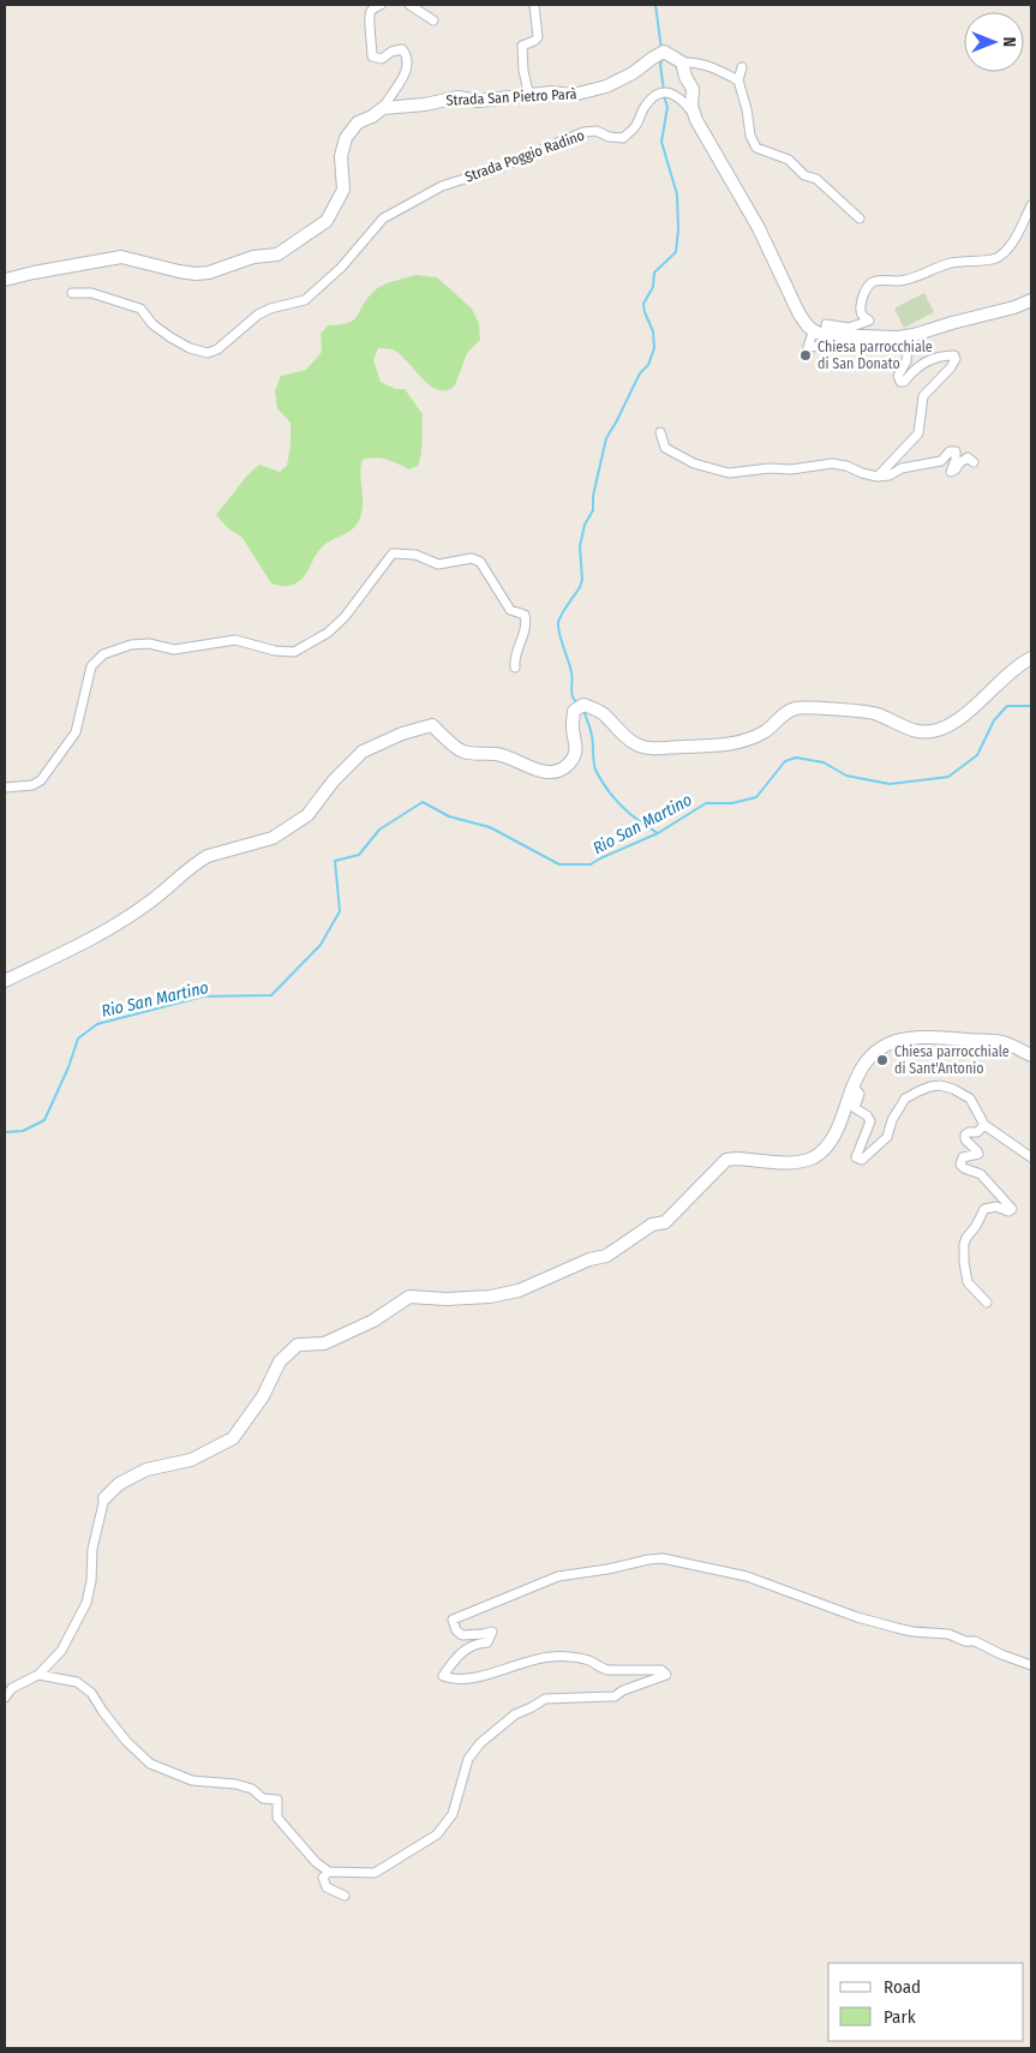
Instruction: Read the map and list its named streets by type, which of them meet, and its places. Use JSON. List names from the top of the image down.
{
  "streets": {
    "street": ["Strada San Pietro Parà", "Strada Poggio Radino"]
  },
  "water": ["Rio San Martino"],
  "places": ["Chiesa parrocchiale di San Donato", "Chiesa parrocchiale di Sant'Antonio"],
  "legend": ["Road", "Park"],
  "north": "right"
}
